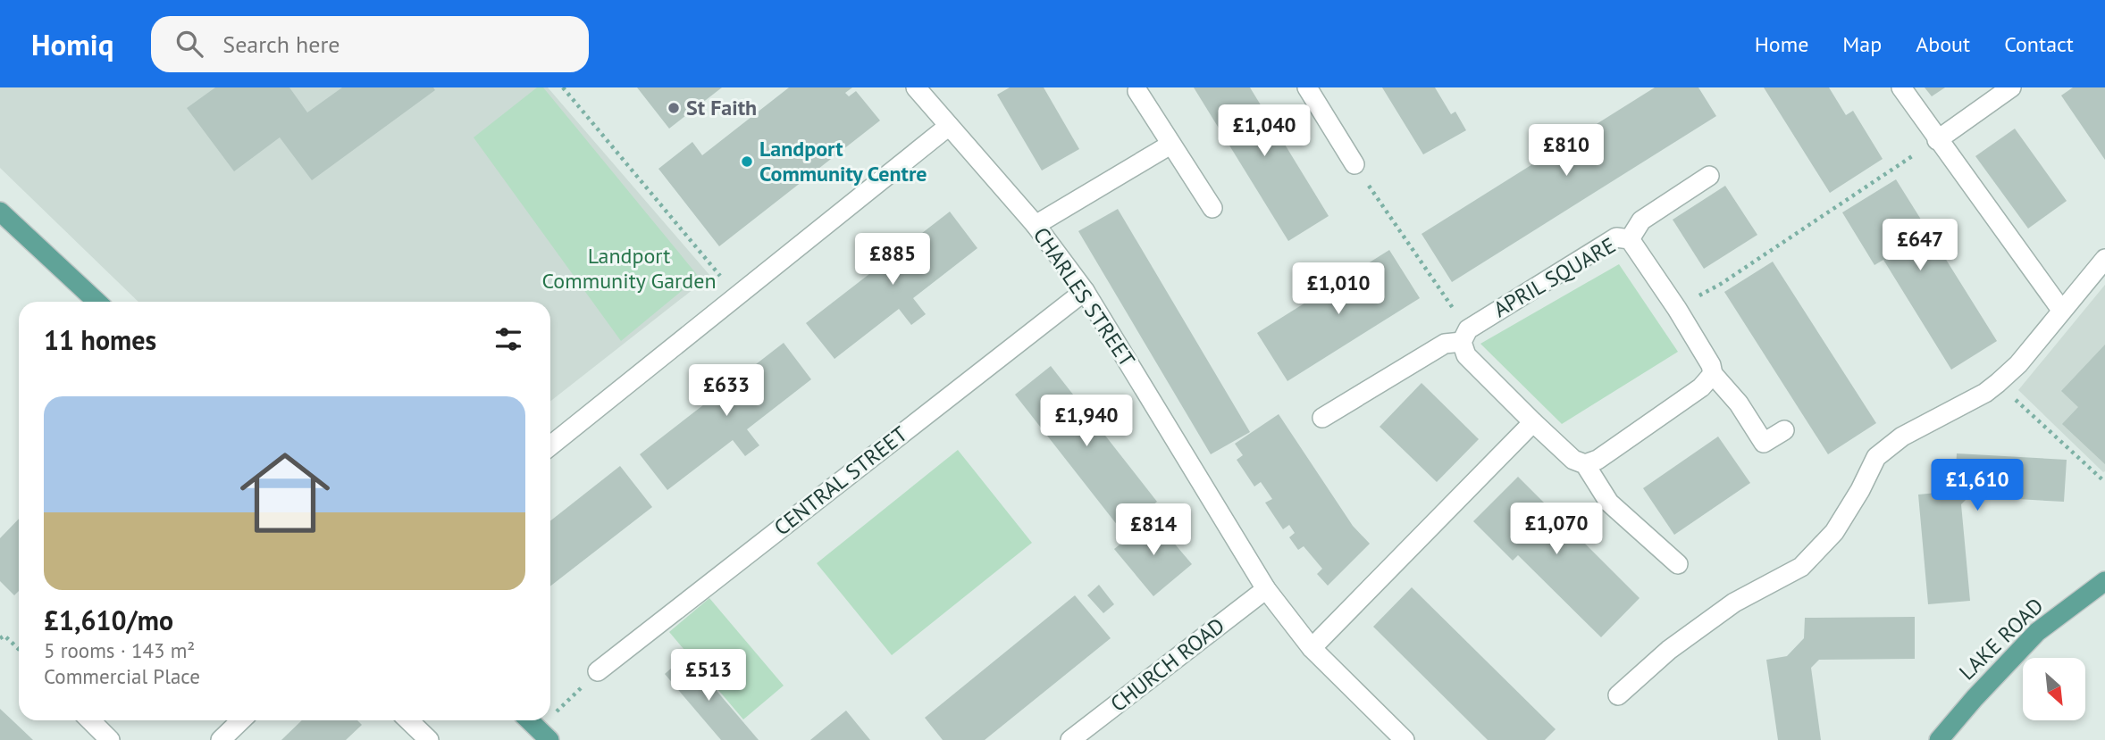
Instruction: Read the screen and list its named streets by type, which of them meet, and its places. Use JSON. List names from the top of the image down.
{
  "streets": {
    "main road": ["LAKE ROAD"],
    "street": [
      "APRIL SQUARE",
      "CHARLES STREET",
      "CENTRAL STREET",
      "CHURCH ROAD"
    ]
  },
  "crossings": [
    ["CHARLES STREET", "CENTRAL STREET"],
    ["CHARLES STREET", "CHURCH ROAD"]
  ],
  "parks": ["Landport Community Garden"],
  "places": ["St Faith", "Landport Community Centre"],
  "north": "bottom right",
  "page": {
    "header": "Homiq",
    "search": "Search here",
    "nav": [
      "Home",
      "Map",
      "About",
      "Contact"
    ],
    "price": [
      "£1,040",
      "£810",
      "£647",
      "£885",
      "£1,010",
      "£633",
      "£1,940",
      "£1,610",
      "£1,070",
      "£814",
      "£513"
    ],
    "heading": "11 homes",
    "list": [
      {
        "name": "£1,610/mo",
        "note": "5 rooms · 143 m² · Commercial Place"
      }
    ]
  }
}
